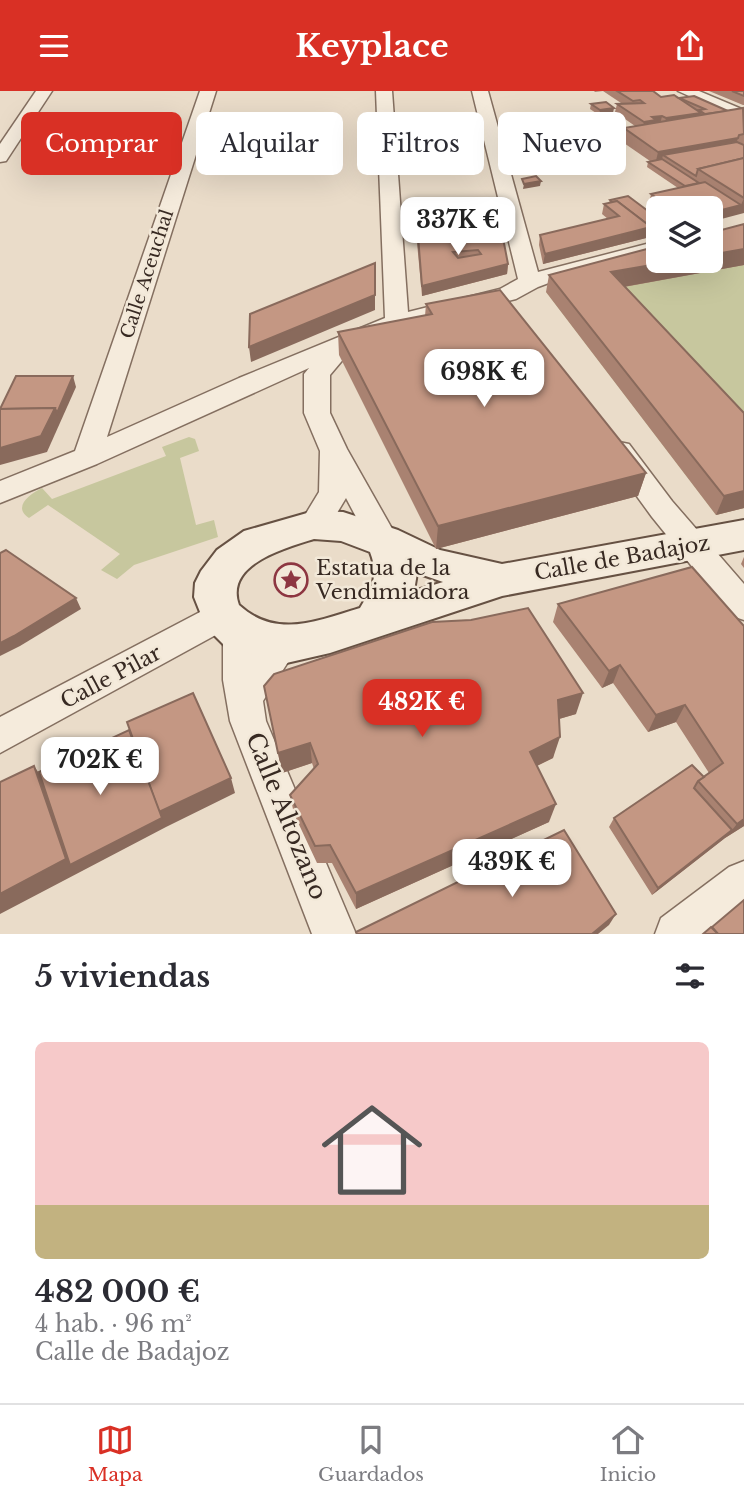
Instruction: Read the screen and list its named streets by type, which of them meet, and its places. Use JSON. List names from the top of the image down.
{
  "streets": {
    "street": [
      "Calle Aceuchal",
      "Calle de Badajoz",
      "Calle Pilar",
      "Calle Altozano"
    ]
  },
  "crossings": [
    ["Calle de Badajoz", "Calle Pilar"],
    ["Calle de Badajoz", "Calle Altozano"],
    ["Calle Pilar", "Calle Altozano"]
  ],
  "places": {
    "place": ["Estatua de la Vendimiadora"]
  },
  "page": {
    "header": "Keyplace",
    "chip": [
      "Comprar",
      "Alquilar",
      "Filtros",
      "Nuevo"
    ],
    "price": [
      "337K €",
      "698K €",
      "482K €",
      "702K €",
      "439K €"
    ],
    "heading": "5 viviendas",
    "list": [
      {
        "name": "482 000 €",
        "note": "4 hab. · 96 m² · Calle de Badajoz"
      }
    ],
    "tabs": ["Mapa", "Guardados", "Inicio"]
  }
}
